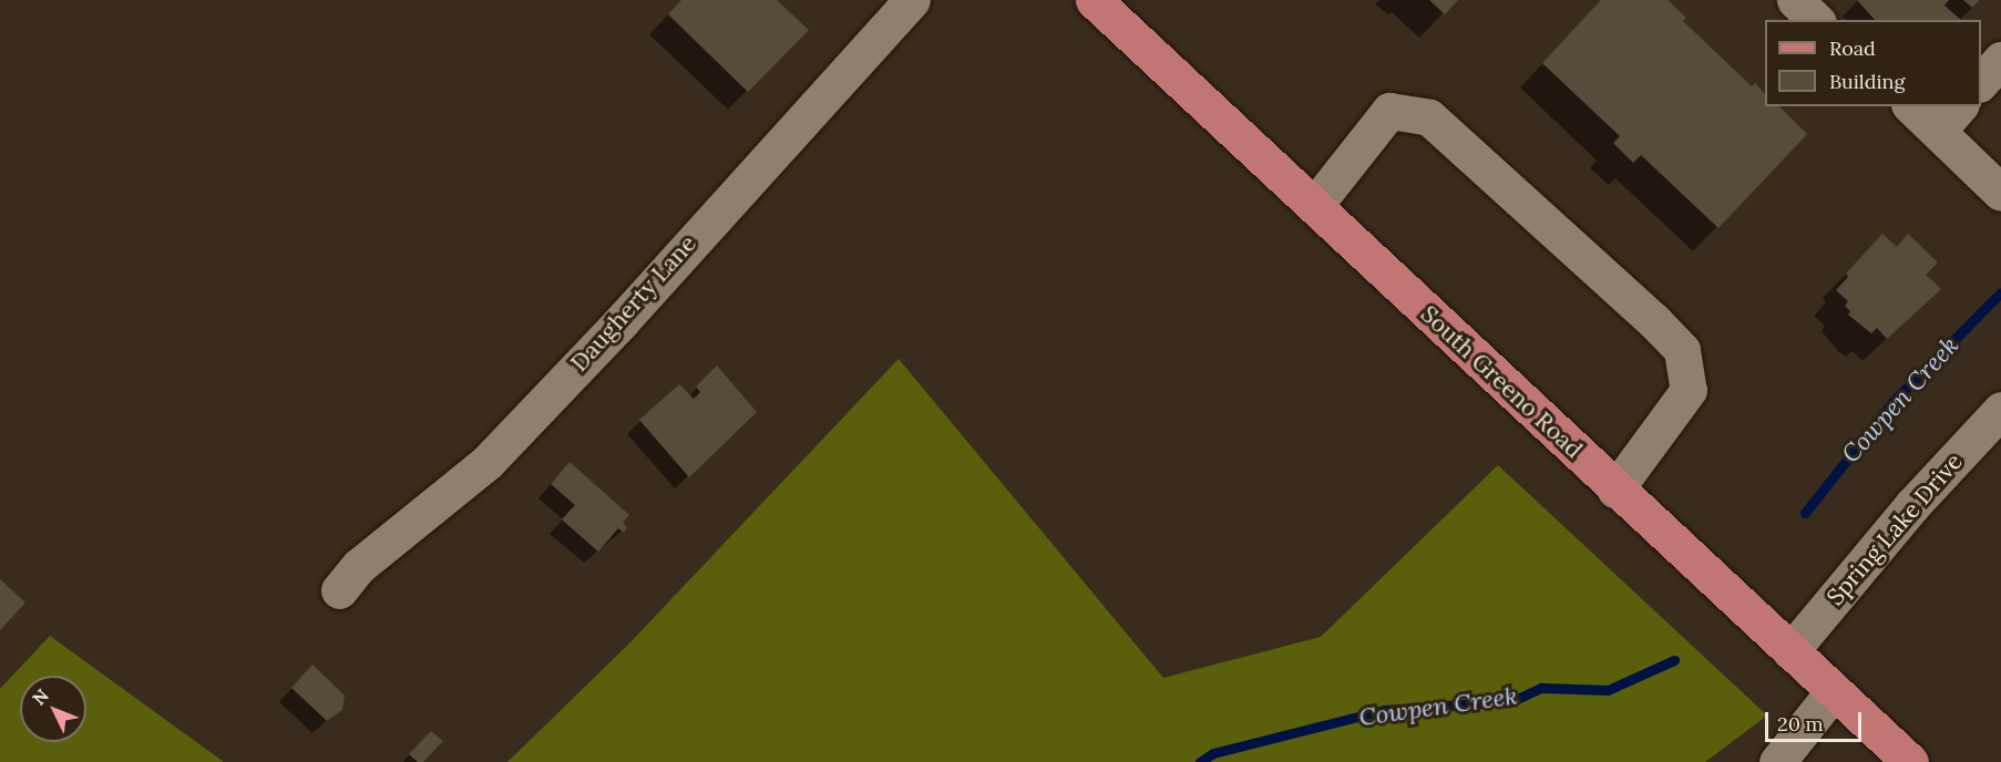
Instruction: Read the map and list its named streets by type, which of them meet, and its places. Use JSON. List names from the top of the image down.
{
  "streets": {
    "main road": ["South Greeno Road"],
    "street": ["Daugherty Lane", "Spring Lake Drive"]
  },
  "crossings": [
    ["South Greeno Road", "Spring Lake Drive"]
  ],
  "water": ["Cowpen Creek"],
  "legend": ["Road", "Building"],
  "scale_bar": "20 m",
  "north": "top left"
}
